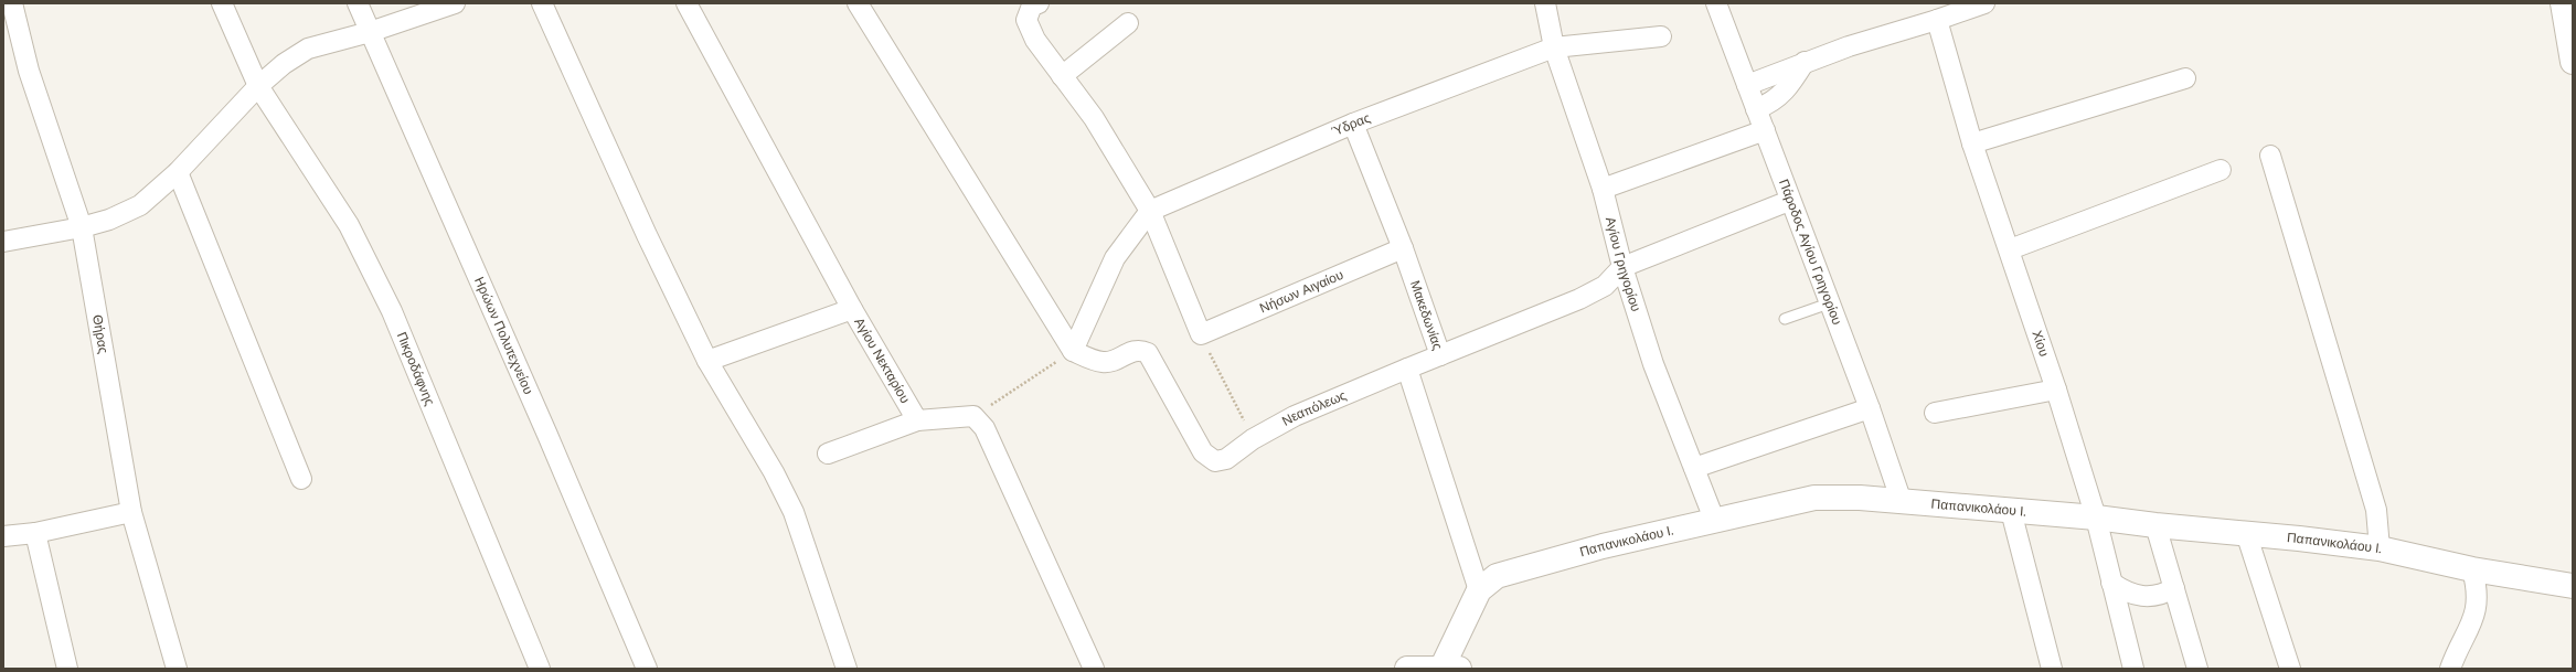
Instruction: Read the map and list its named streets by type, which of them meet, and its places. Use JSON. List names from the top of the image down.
{
  "streets": {
    "street": [
      "Ύδρας",
      "Πάροδος Αγίου Γρηγορίου",
      "Αγίου Γρηγορίου",
      "Νήσων Αιγαίου",
      "Μακεδωνίας",
      "Θήρας",
      "Ηρώων Πολυτεχνείου",
      "Χίου",
      "Αγίου Νεκταρίου",
      "Πικροδάφνης",
      "Νεαπόλεως",
      "Παπανικολάου Ι."
    ]
  },
  "crossings": [
    ["Ύδρας", "Αγίου Γρηγορίου"],
    ["Ύδρας", "Μακεδωνίας"],
    ["Πάροδος Αγίου Γρηγορίου", "Παπανικολάου Ι."],
    ["Αγίου Γρηγορίου", "Παπανικολάου Ι."],
    ["Νήσων Αιγαίου", "Μακεδωνίας"],
    ["Μακεδωνίας", "Νεαπόλεως"],
    ["Χίου", "Παπανικολάου Ι."]
  ]
}
